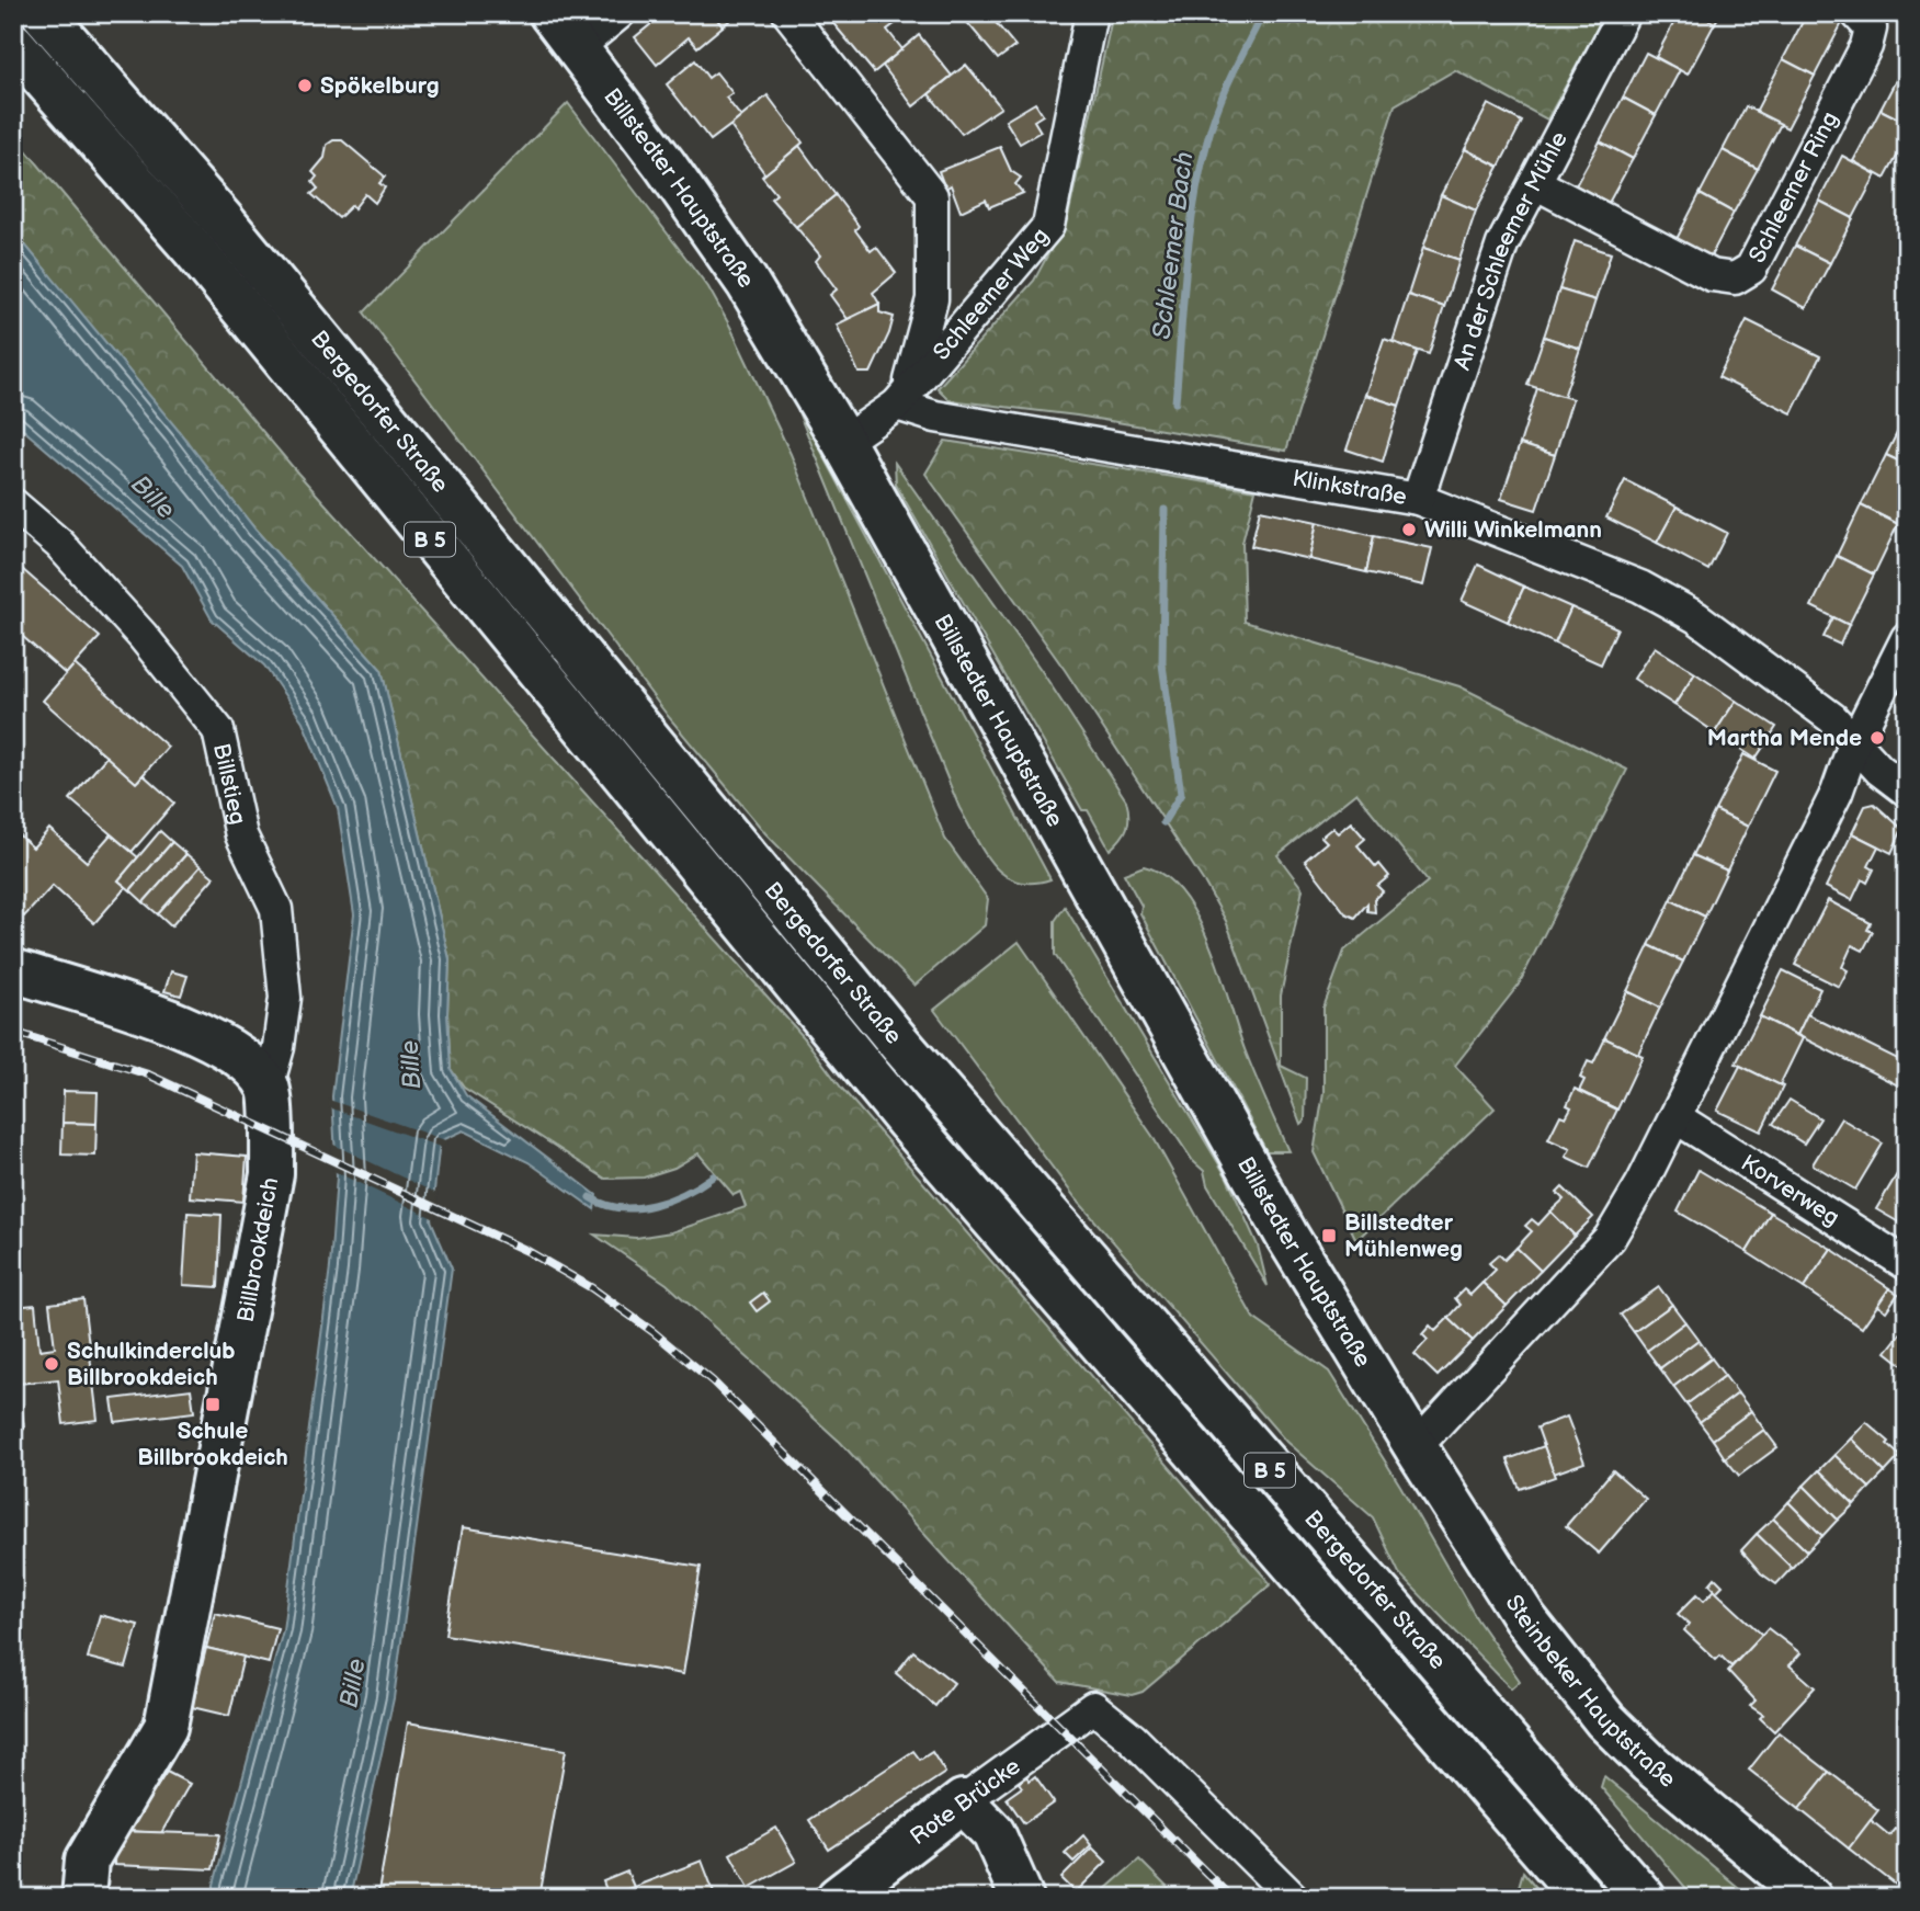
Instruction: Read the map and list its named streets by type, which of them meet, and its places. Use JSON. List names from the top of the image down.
{
  "streets": {
    "main road": [
      "Billstedter Hauptstraße",
      "Bergedorfer Straße",
      "B 5",
      "Billbrookdeich",
      "Steinbeker Hauptstraße",
      "Rote Brücke"
    ],
    "street": [
      "Schleemer Ring",
      "An der Schleemer Mühle",
      "Schleemer Weg",
      "Klinkstraße",
      "Billstieg",
      "Korverweg"
    ]
  },
  "crossings": [
    ["Schleemer Ring", "An der Schleemer Mühle"],
    ["Billstedter Hauptstraße", "Schleemer Weg"],
    ["Billstedter Hauptstraße", "Steinbeker Hauptstraße"],
    ["An der Schleemer Mühle", "Klinkstraße"],
    ["Schleemer Weg", "Klinkstraße"],
    ["Billstieg", "Billbrookdeich"]
  ],
  "water": ["Schleemer Bach", "Bille"],
  "places": {
    "other": [
      "Spökelburg",
      "Willi Winkelmann",
      "Martha Mende",
      "Schulkinderclub Billbrookdeich"
    ],
    "transit": ["Billstedter Mühlenweg", "Schule Billbrookdeich"]
  }
}
